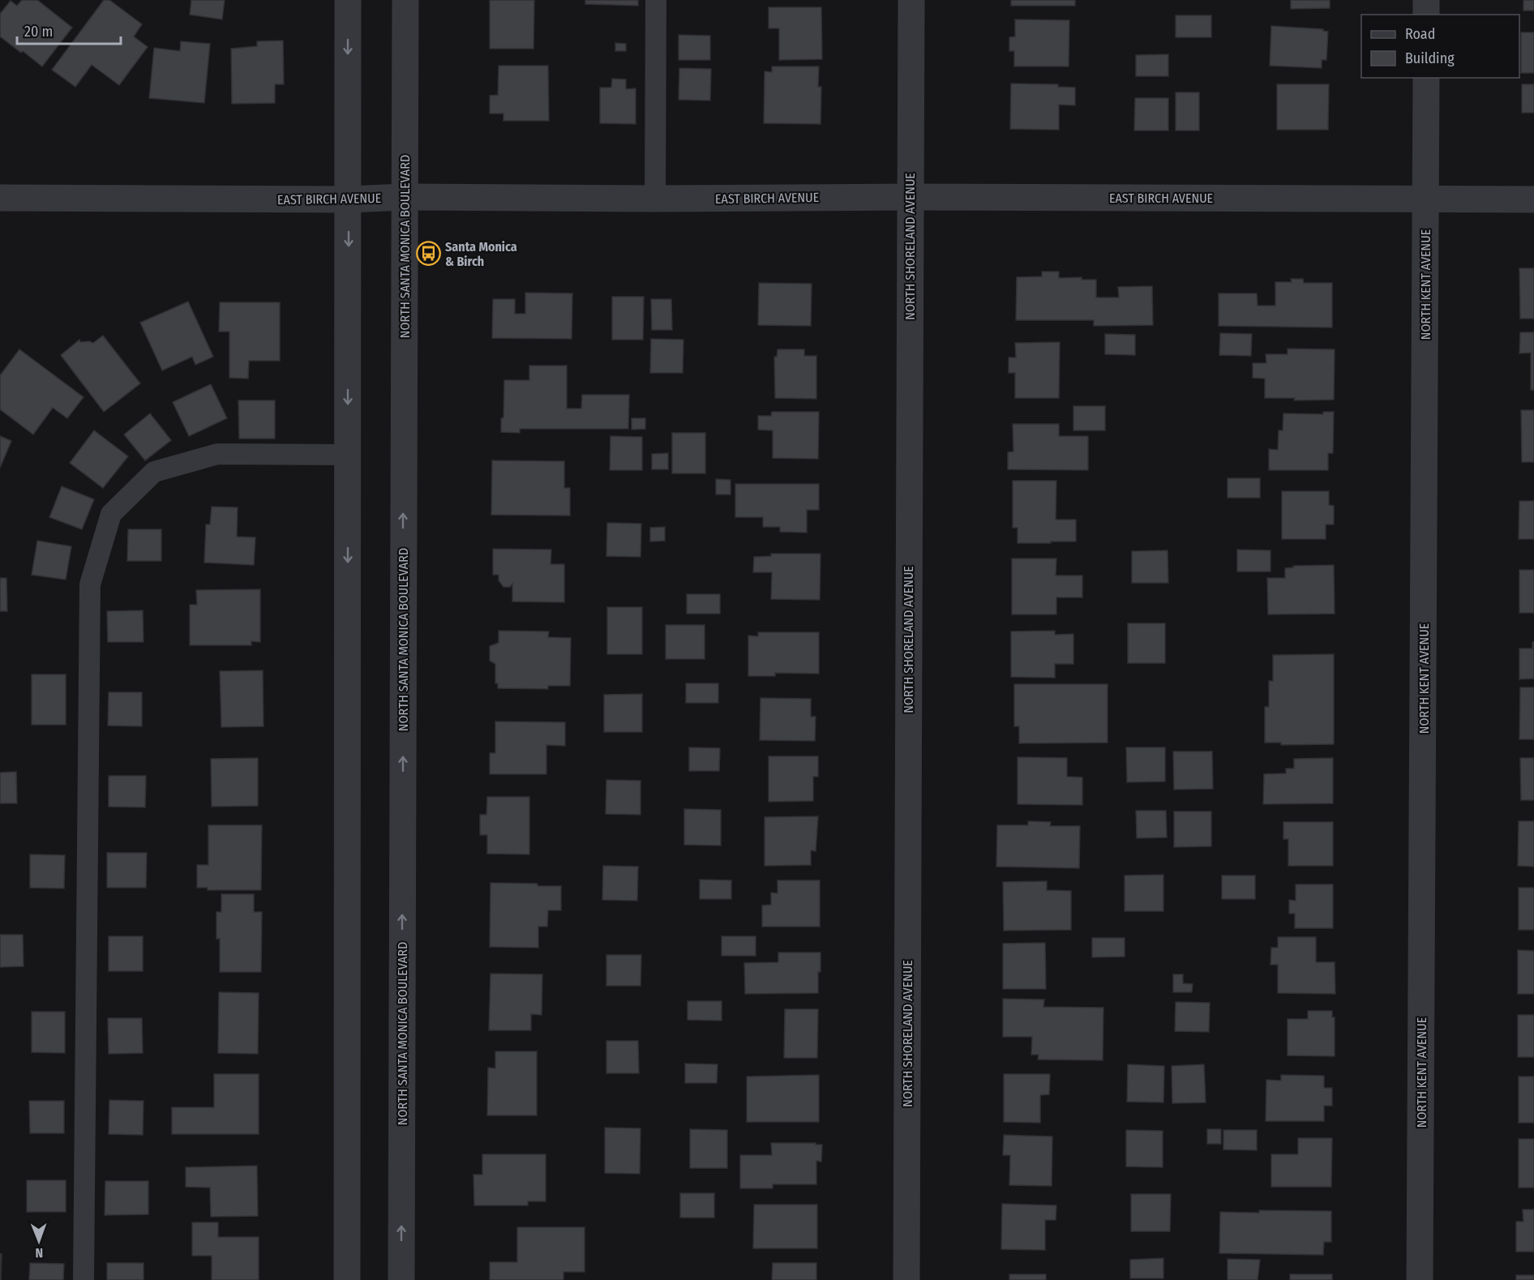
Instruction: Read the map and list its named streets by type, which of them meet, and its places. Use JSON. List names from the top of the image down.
{
  "streets": {
    "street": [
      "EAST BIRCH AVENUE",
      "NORTH SANTA MONICA BOULEVARD",
      "NORTH SHORELAND AVENUE",
      "NORTH KENT AVENUE"
    ]
  },
  "crossings": [
    ["EAST BIRCH AVENUE", "NORTH SANTA MONICA BOULEVARD"],
    ["EAST BIRCH AVENUE", "NORTH SHORELAND AVENUE"],
    ["EAST BIRCH AVENUE", "NORTH KENT AVENUE"]
  ],
  "places": {
    "bus stop": ["Santa Monica & Birch"]
  },
  "legend": ["Road", "Building"],
  "scale_bar": "20 m",
  "north": "bottom"
}
